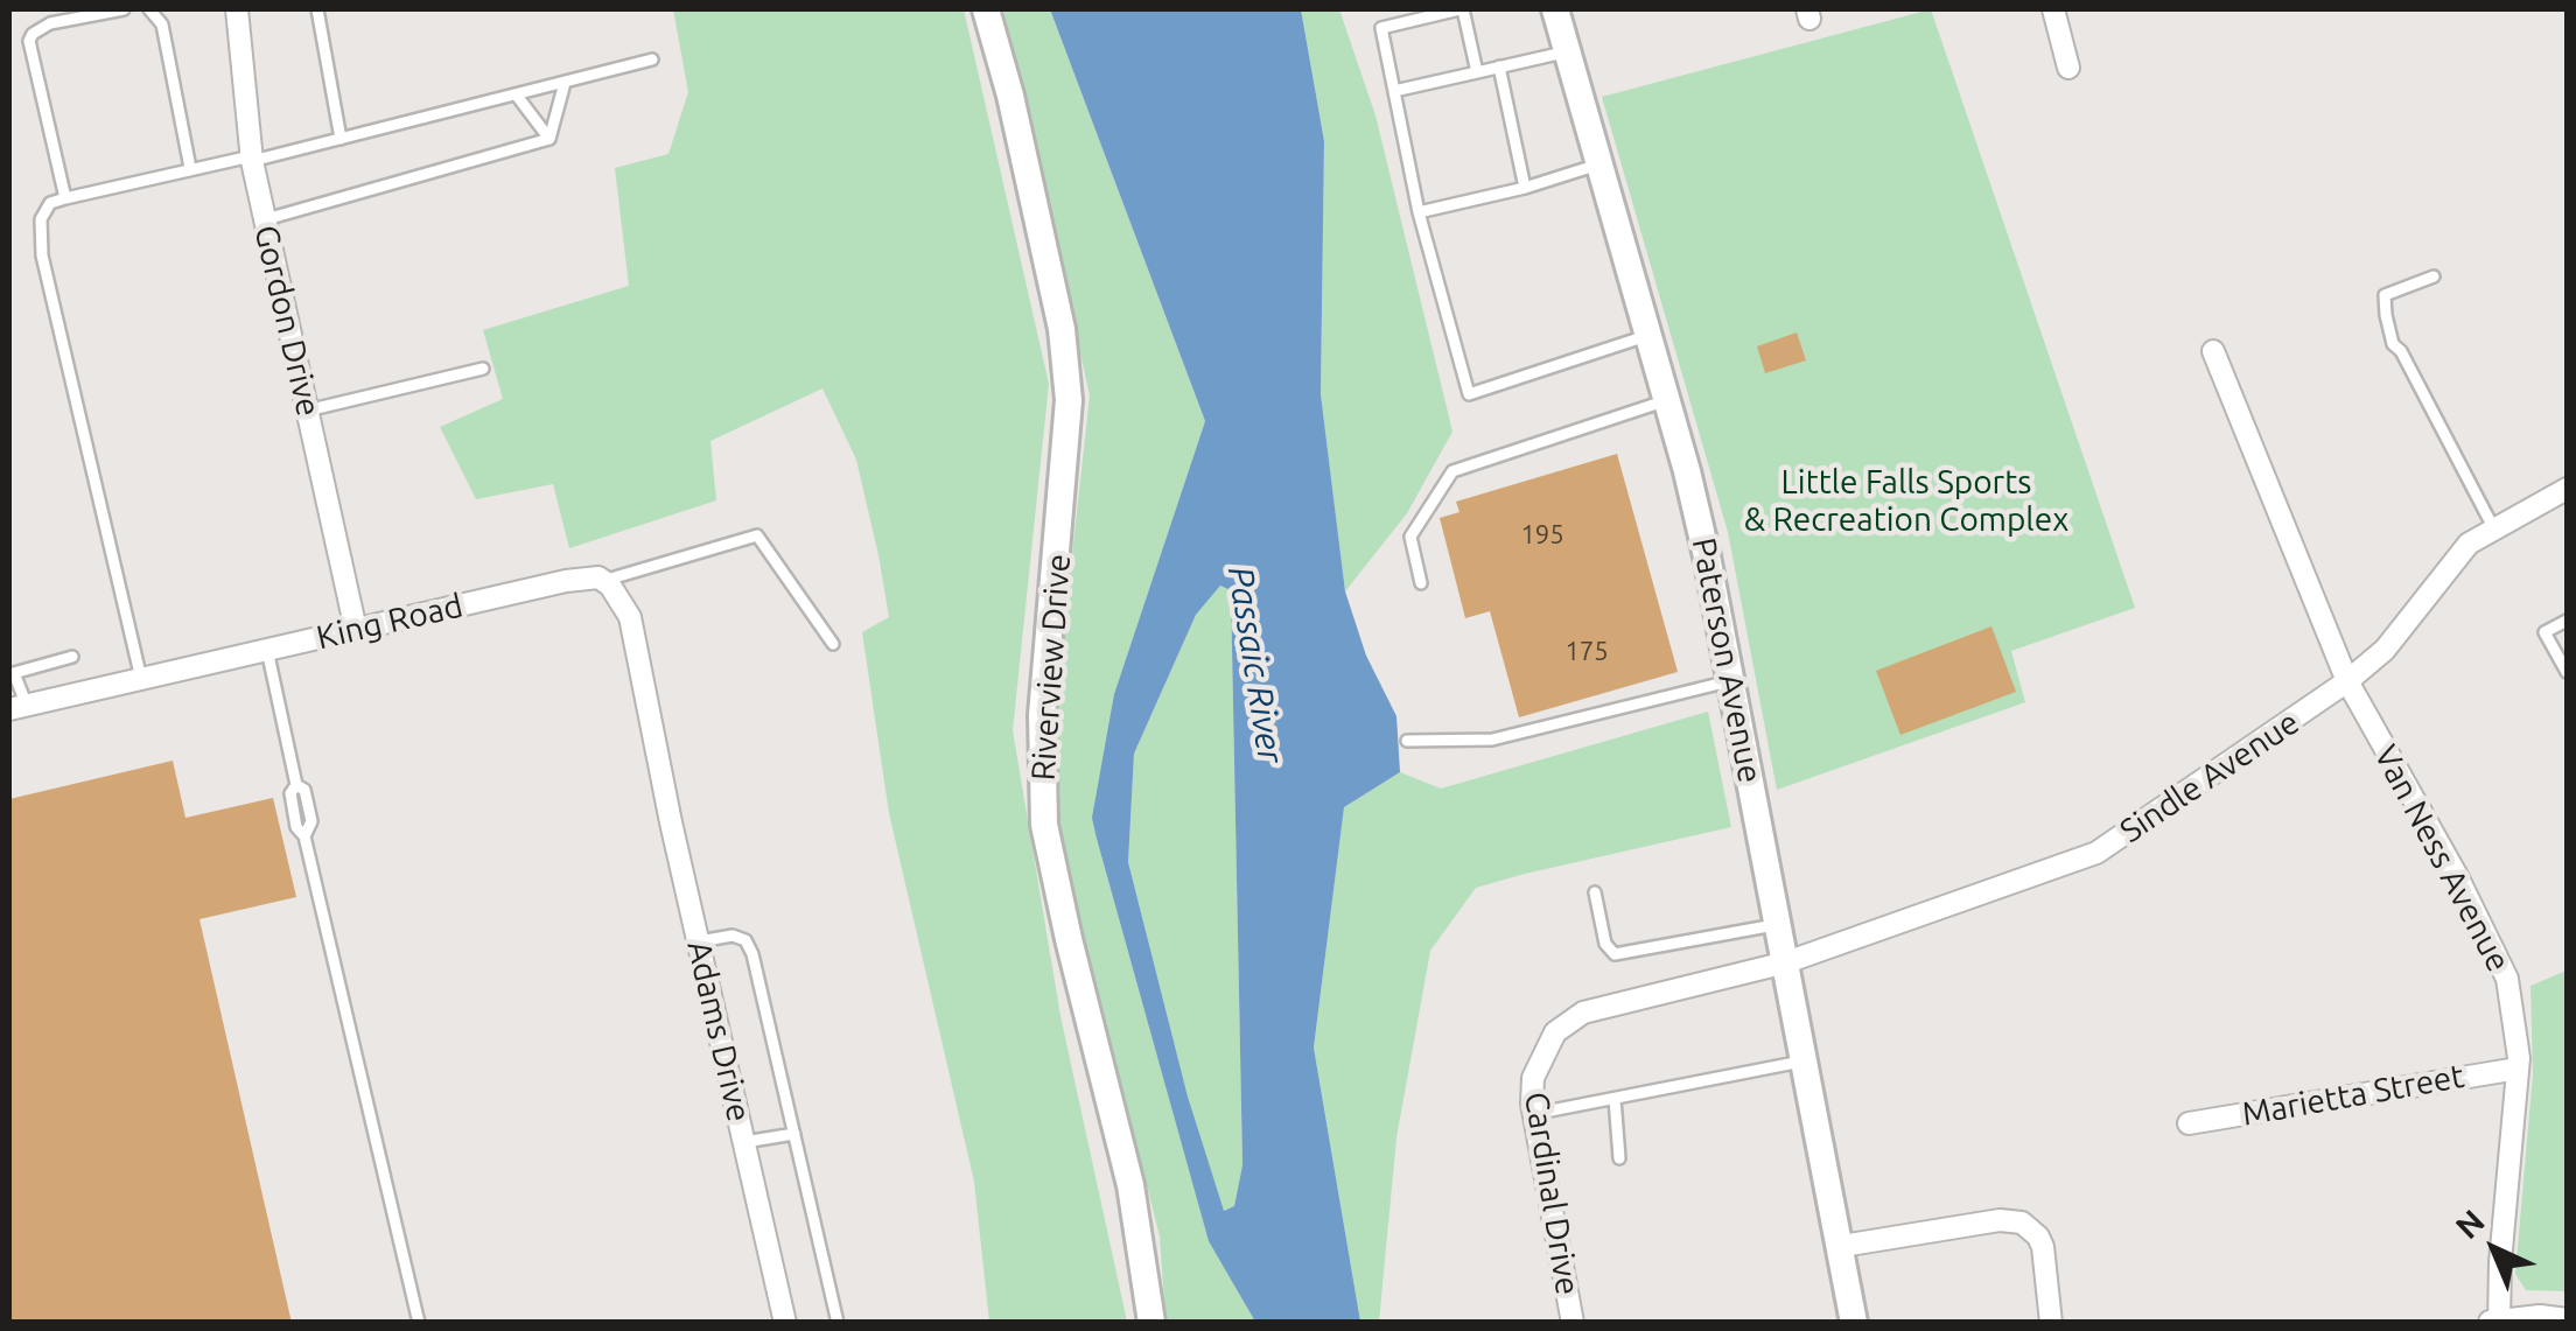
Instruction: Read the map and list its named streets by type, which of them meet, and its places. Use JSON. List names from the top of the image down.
{
  "streets": {
    "main road": ["Paterson Avenue", "Riverview Drive"],
    "street": [
      "Gordon Drive",
      "King Road",
      "Sindle Avenue",
      "Van Ness Avenue",
      "Adams Drive",
      "Marietta Street",
      "Cardinal Drive"
    ]
  },
  "crossings": [
    ["Gordon Drive", "King Road"],
    ["King Road", "Adams Drive"],
    ["Paterson Avenue", "Sindle Avenue"],
    ["Paterson Avenue", "Cardinal Drive"],
    ["Sindle Avenue", "Van Ness Avenue"],
    ["Sindle Avenue", "Cardinal Drive"],
    ["Van Ness Avenue", "Marietta Street"]
  ],
  "water": ["Passaic River"],
  "parks": ["Little Falls Sports & Recreation Complex"],
  "house_numbers": ["195", "175"],
  "north": "top left"
}
